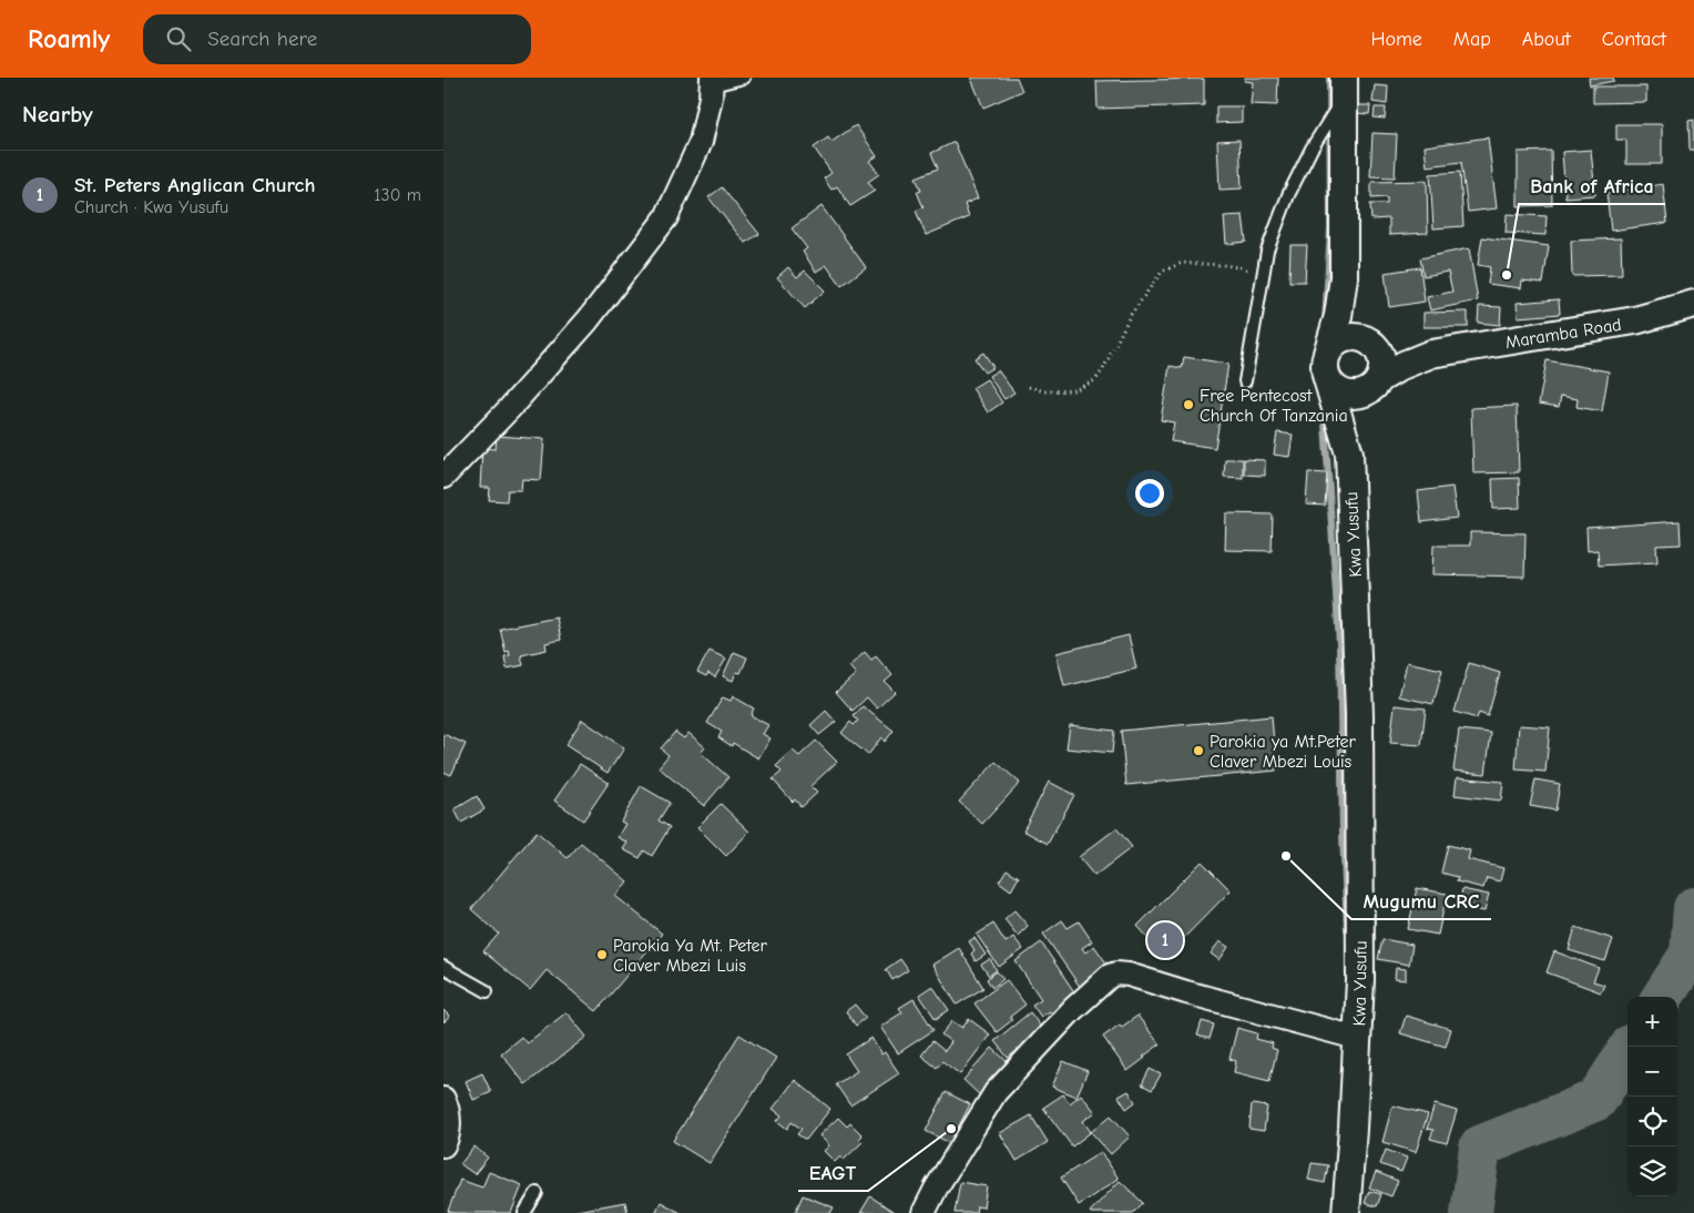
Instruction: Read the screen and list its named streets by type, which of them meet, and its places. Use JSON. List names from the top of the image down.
{
  "streets": {
    "street": ["Maramba Road", "Kwa Yusufu"]
  },
  "crossings": [
    ["Maramba Road", "Kwa Yusufu"]
  ],
  "places": [
    "Bank of Africa",
    "Free Pentecost Church Of Tanzania",
    "Parokia ya Mt.Peter Claver Mbezi Louis",
    "Mugumu CRC",
    "Parokia Ya Mt. Peter Claver Mbezi Luis",
    "EAGT"
  ],
  "page": {
    "header": "Roamly",
    "search": "Search here",
    "nav": [
      "Home",
      "Map",
      "About",
      "Contact"
    ],
    "heading": "Nearby",
    "list": [
      {
        "mark": "1",
        "name": "St. Peters Anglican Church",
        "note": "Church · Kwa Yusufu",
        "value": "130 m"
      }
    ],
    "pins": "1",
    "map_buttons": ["+", "−"]
  }
}
